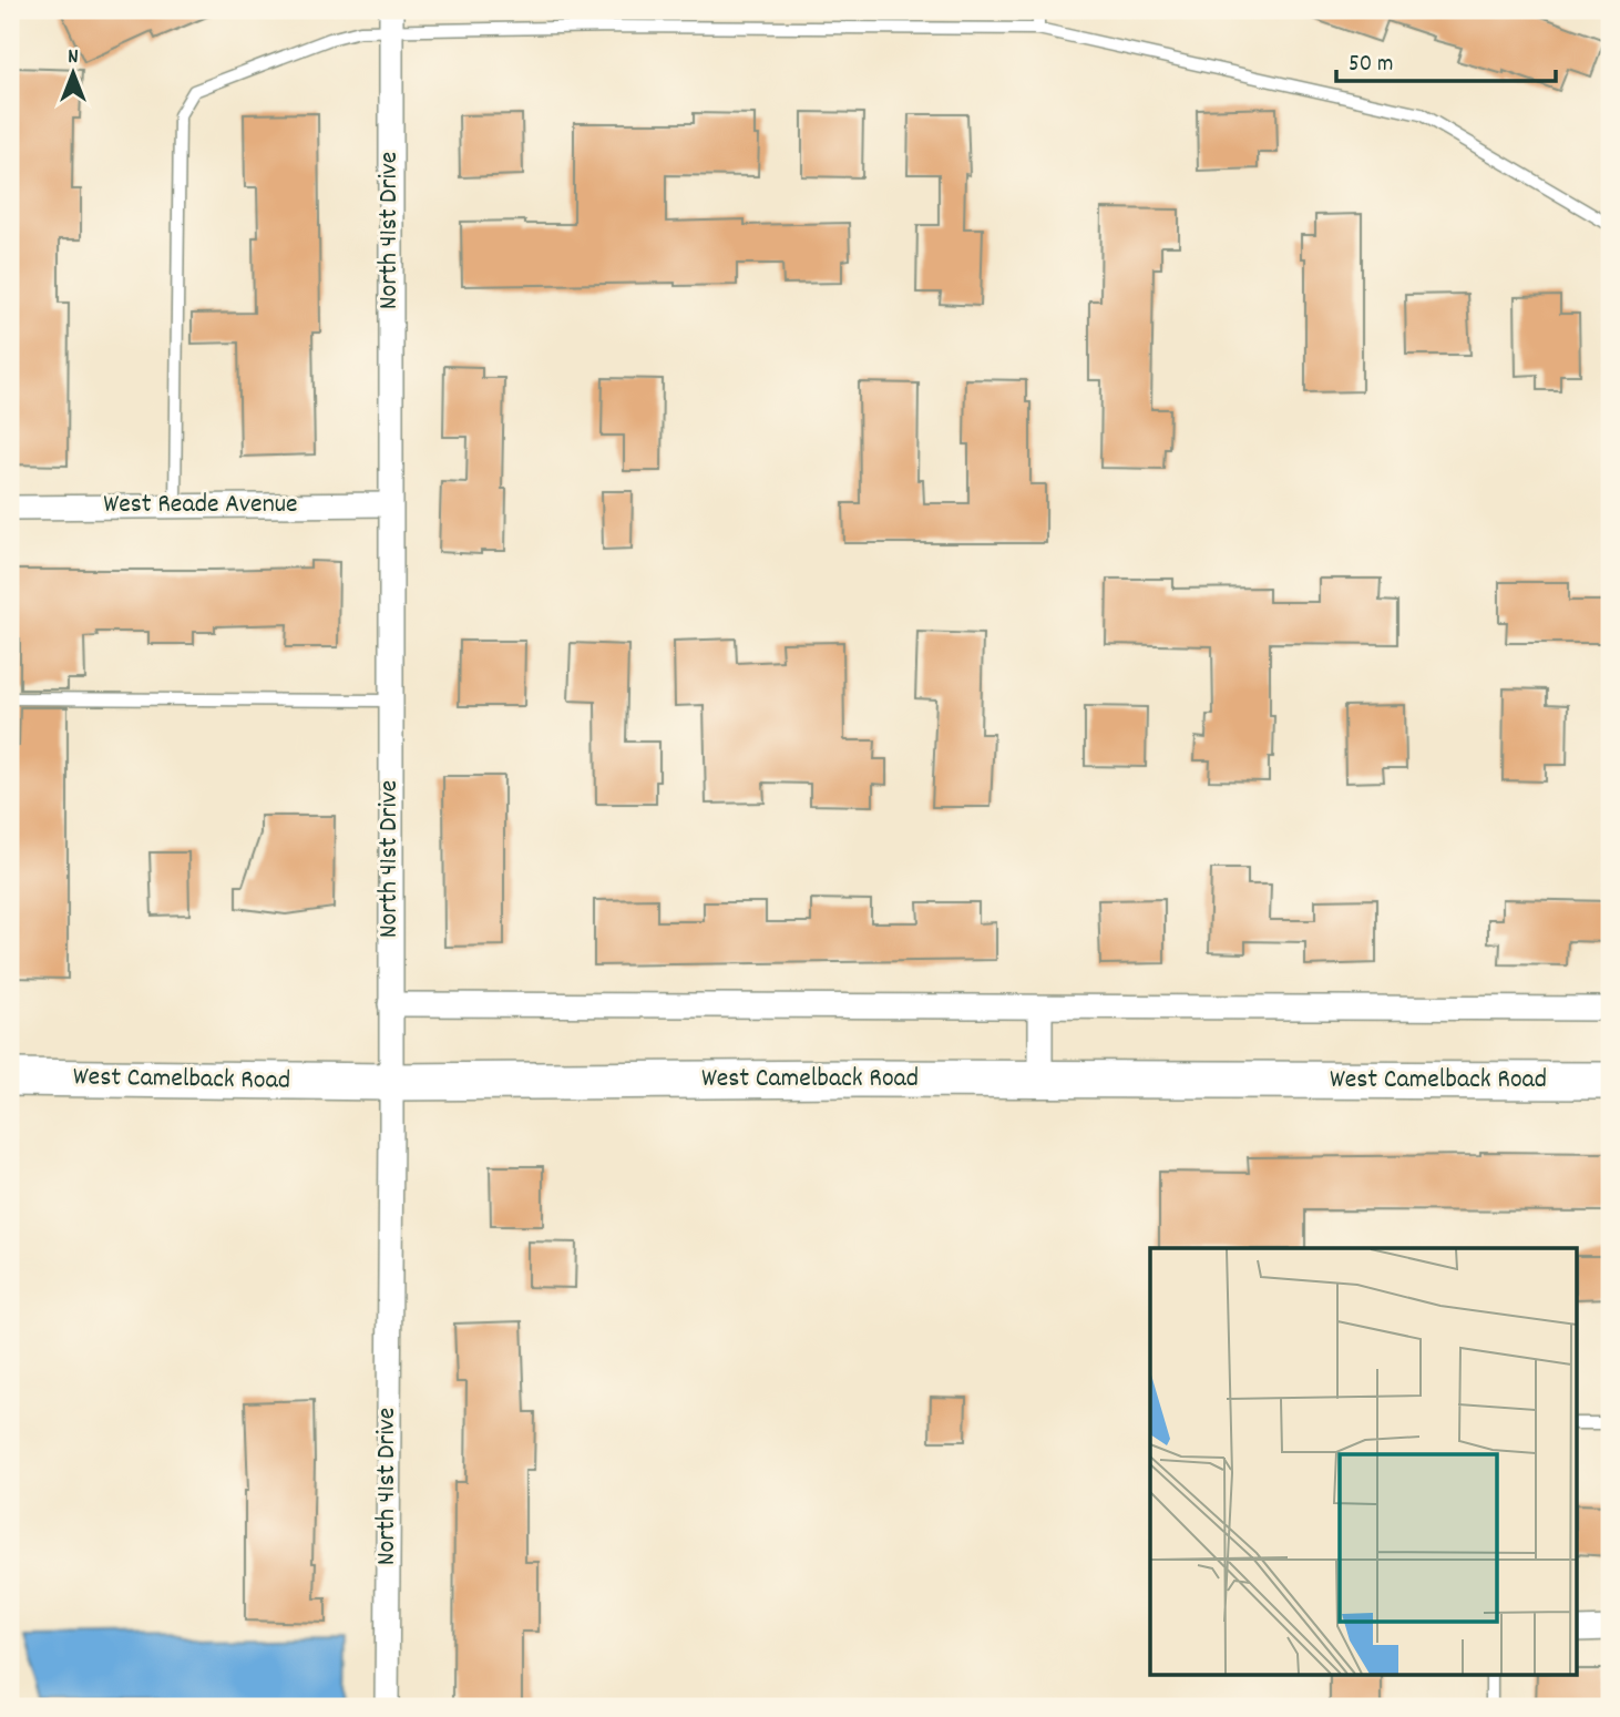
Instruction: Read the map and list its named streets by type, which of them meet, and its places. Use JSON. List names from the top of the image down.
{
  "streets": {
    "main road": ["West Camelback Road"],
    "street": ["North 41st Drive", "West Reade Avenue"]
  },
  "crossings": [
    ["North 41st Drive", "West Reade Avenue"],
    ["North 41st Drive", "West Camelback Road"]
  ],
  "scale_bar": "50 m",
  "north": "top"
}
